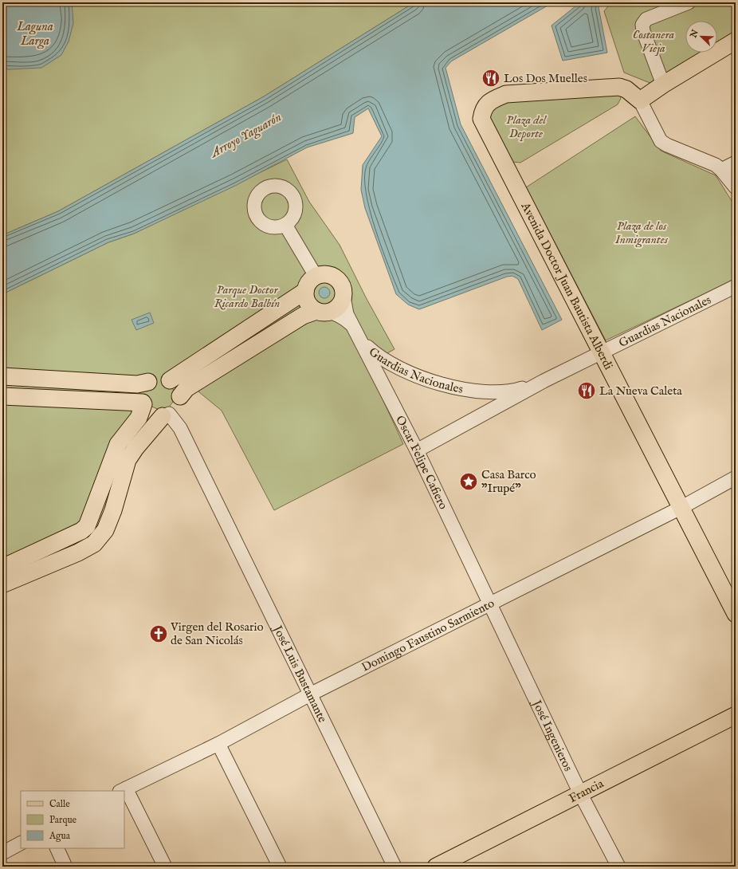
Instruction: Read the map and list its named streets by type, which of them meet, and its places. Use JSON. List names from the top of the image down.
{
  "streets": {
    "main road": ["Avenida Doctor Juan Bautista Alberdi", "Francia"],
    "street": [
      "Guardias Nacionales",
      "Oscar Felipe Cafiero",
      "Domingo Faustino Sarmiento",
      "José Luis Bustamante",
      "José Ingenieros"
    ]
  },
  "crossings": [
    ["Avenida Doctor Juan Bautista Alberdi", "Guardias Nacionales"],
    ["Avenida Doctor Juan Bautista Alberdi", "Domingo Faustino Sarmiento"],
    ["Guardias Nacionales", "Oscar Felipe Cafiero"],
    ["Oscar Felipe Cafiero", "Domingo Faustino Sarmiento"],
    ["Oscar Felipe Cafiero", "José Ingenieros"],
    ["Domingo Faustino Sarmiento", "José Luis Bustamante"],
    ["Domingo Faustino Sarmiento", "José Ingenieros"],
    ["José Ingenieros", "Francia"]
  ],
  "water": ["Laguna Larga", "Arroyo Yaguarón"],
  "parks": [
    "Costanera Vieja",
    "Plaza del Deporte",
    "Plaza de los Inmigrantes",
    "Parque Doctor Ricardo Balbín"
  ],
  "places": {
    "restaurant": ["Los Dos Muelles", "La Nueva Caleta"],
    "place": ["Casa Barco \"Irupé\""],
    "church": ["Virgen del Rosario de San Nicolás"]
  },
  "legend": ["Calle", "Parque", "Agua"],
  "north": "top left"
}
